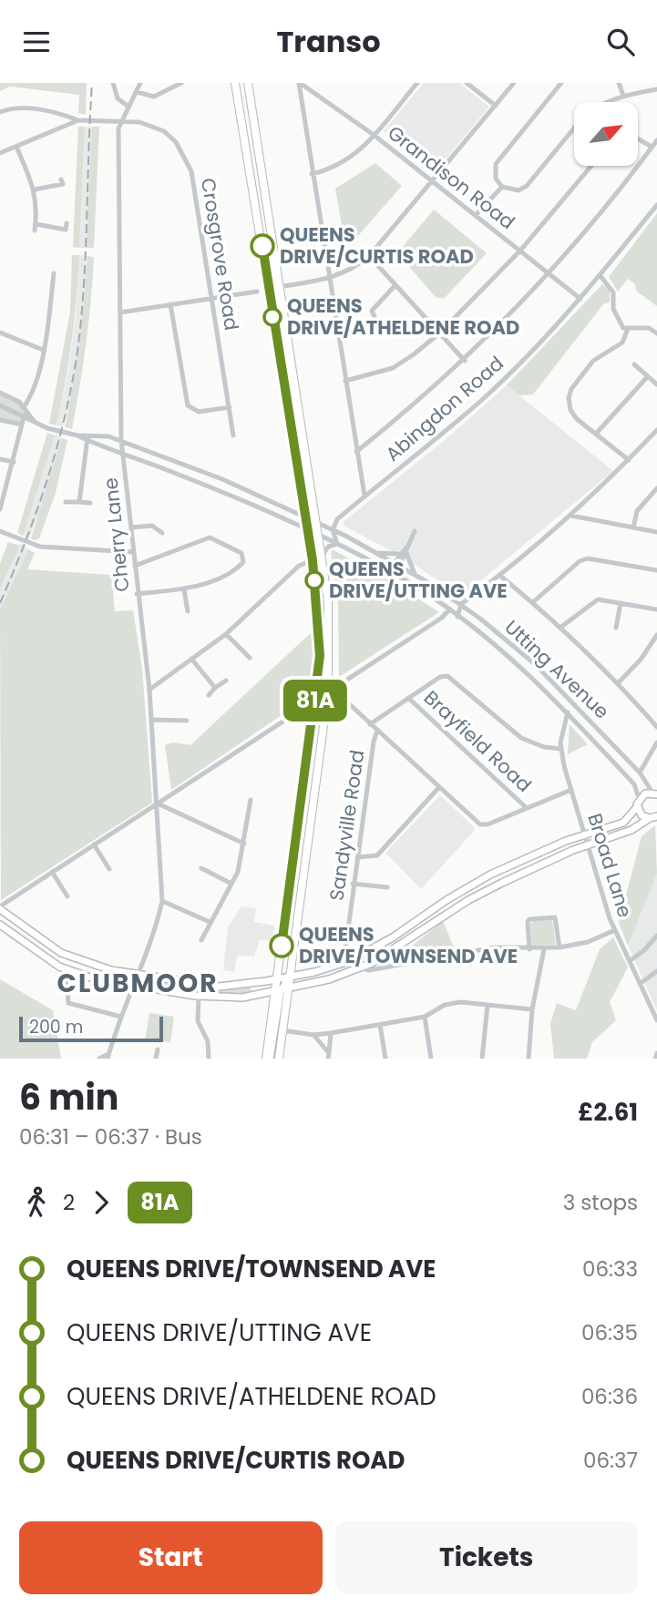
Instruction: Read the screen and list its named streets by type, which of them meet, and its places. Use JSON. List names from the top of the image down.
{
  "streets": {
    "street": [
      "Grandison Road",
      "Crosgrove Road",
      "Abingdon Road",
      "Cherry Lane",
      "Utting Avenue",
      "Brayfield Road",
      "Sandyville Road",
      "Broad Lane"
    ]
  },
  "crossings": [
    ["Grandison Road", "Abingdon Road"],
    ["Crosgrove Road", "Cherry Lane"],
    ["Abingdon Road", "Utting Avenue"],
    ["Cherry Lane", "Utting Avenue"],
    ["Utting Avenue", "Broad Lane"]
  ],
  "districts": ["CLUBMOOR"],
  "places": [
    "QUEENS DRIVE/CURTIS ROAD",
    "QUEENS DRIVE/ATHELDENE ROAD",
    "QUEENS DRIVE/UTTING AVE",
    "QUEENS DRIVE/TOWNSEND AVE"
  ],
  "lines": ["bus line 81A"],
  "scale_bar": "200 m",
  "north": "top right",
  "page": {
    "header": "Transo",
    "on_map": "81A",
    "scale": "200 m",
    "heading": ["6 min", "06:31 – 06:37 · Bus", "£2.61"],
    "legs": ["2", "81A", "3 stops"],
    "list": [
      {
        "name": "QUEENS DRIVE/TOWNSEND AVE",
        "value": "06:33"
      },
      {
        "name": "QUEENS DRIVE/UTTING AVE",
        "value": "06:35"
      },
      {
        "name": "QUEENS DRIVE/ATHELDENE ROAD",
        "value": "06:36"
      },
      {
        "name": "QUEENS DRIVE/CURTIS ROAD",
        "value": "06:37"
      }
    ],
    "buttons": ["Start", "Tickets"]
  }
}
